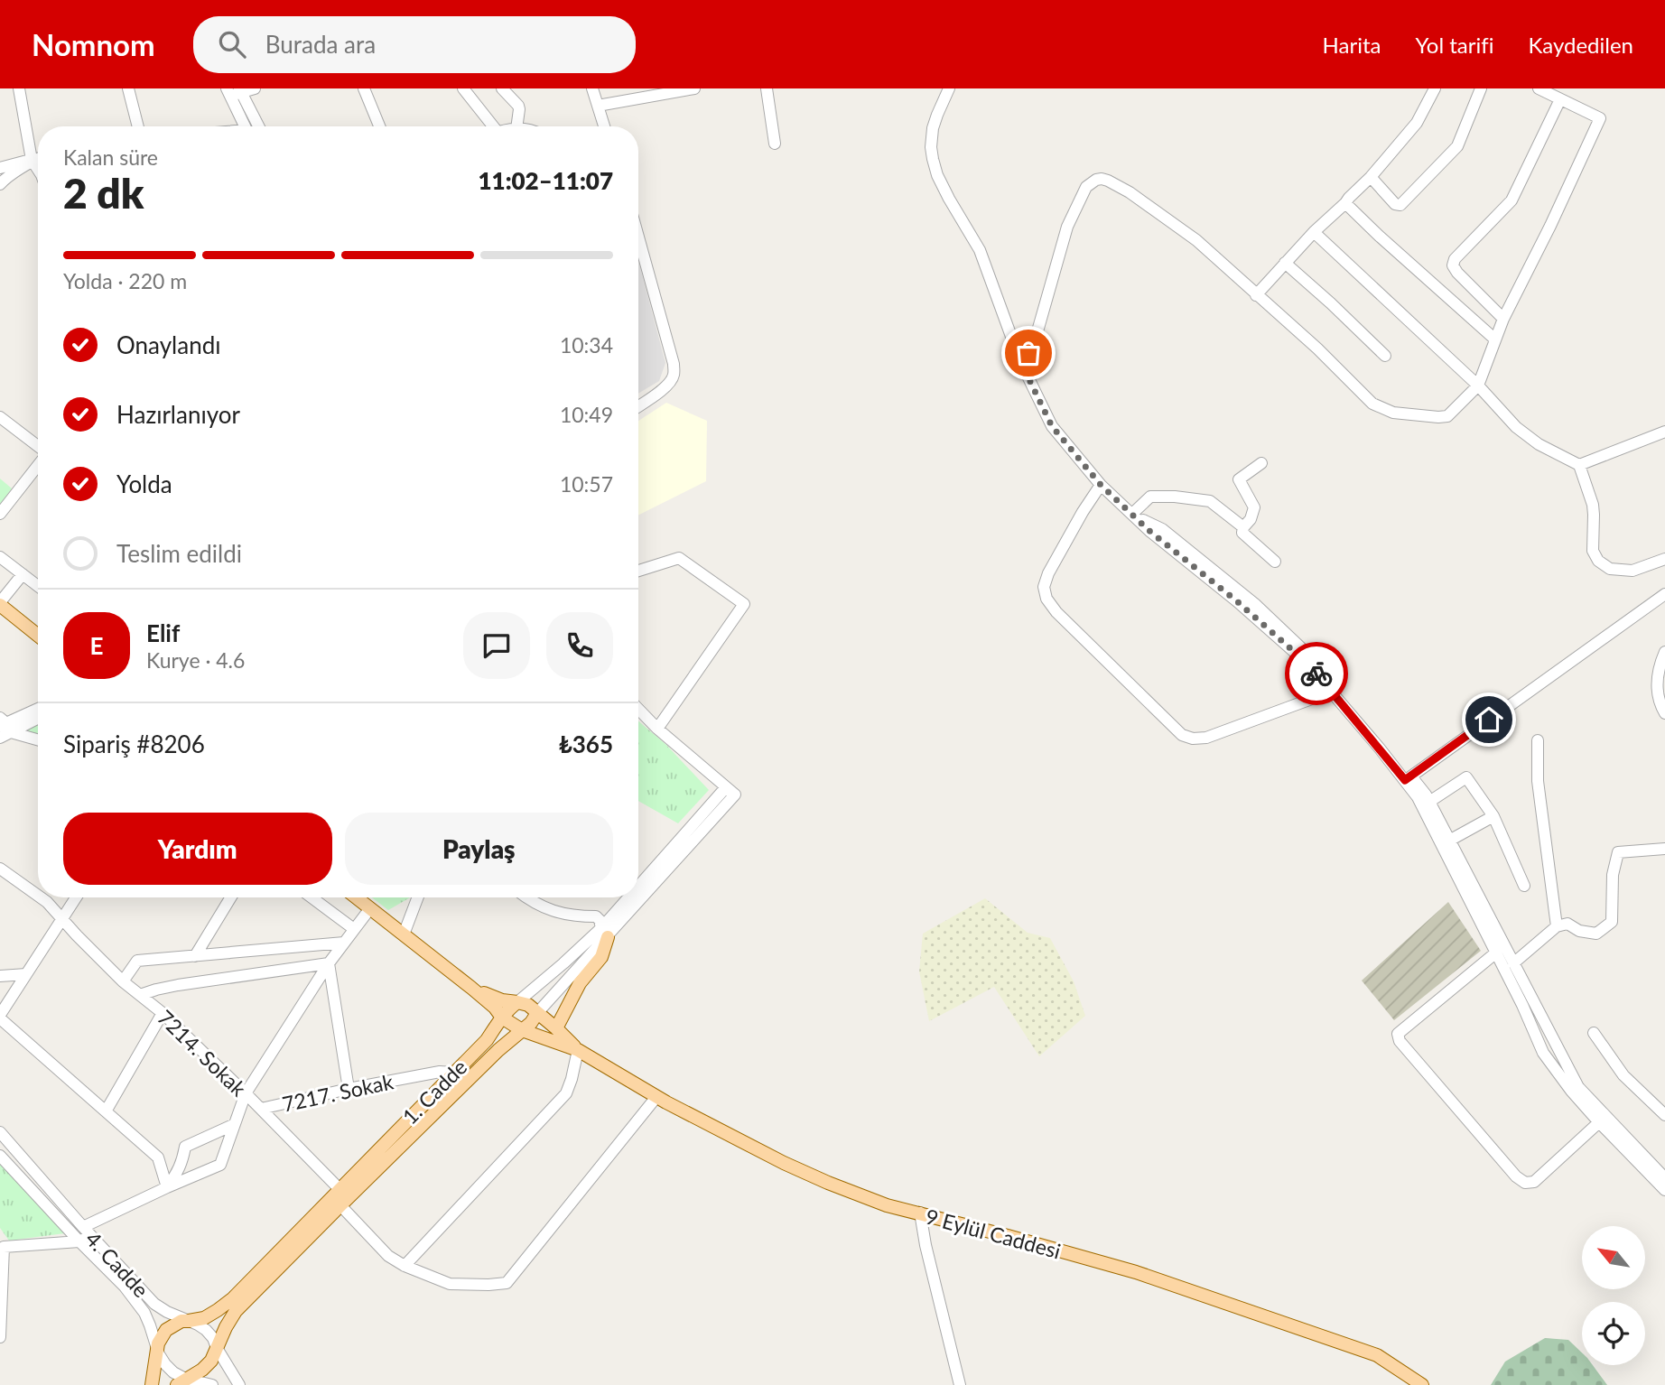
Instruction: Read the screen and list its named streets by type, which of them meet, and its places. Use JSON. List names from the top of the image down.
{
  "streets": {
    "main road": ["1. Cadde", "9 Eylül Caddesi"],
    "street": ["7214. Sokak", "7217. Sokak", "4. Cadde"]
  },
  "crossings": [
    ["7214. Sokak", "1. Cadde"],
    ["7214. Sokak", "7217. Sokak"],
    ["1. Cadde", "7217. Sokak"],
    ["1. Cadde", "9 Eylül Caddesi"],
    ["1. Cadde", "4. Cadde"]
  ],
  "north": "top left",
  "page": {
    "header": "Nomnom",
    "search": "Burada ara",
    "nav": ["Harita", "Yol tarifi", "Kaydedilen"],
    "heading": ["2 dk", "Kalan süre", "11:02–11:07"],
    "panel": [
      "Elif",
      "Kurye · 4.6",
      "Sipariş #8206",
      "₺365"
    ],
    "bar": "Yolda · 220 m",
    "list": [
      ["Onaylandı", "10:34"],
      ["Hazırlanıyor", "10:49"],
      ["Yolda", "10:57"],
      "Teslim edildi"
    ],
    "round": "E",
    "buttons": ["Yardım", "Paylaş"]
  }
}
